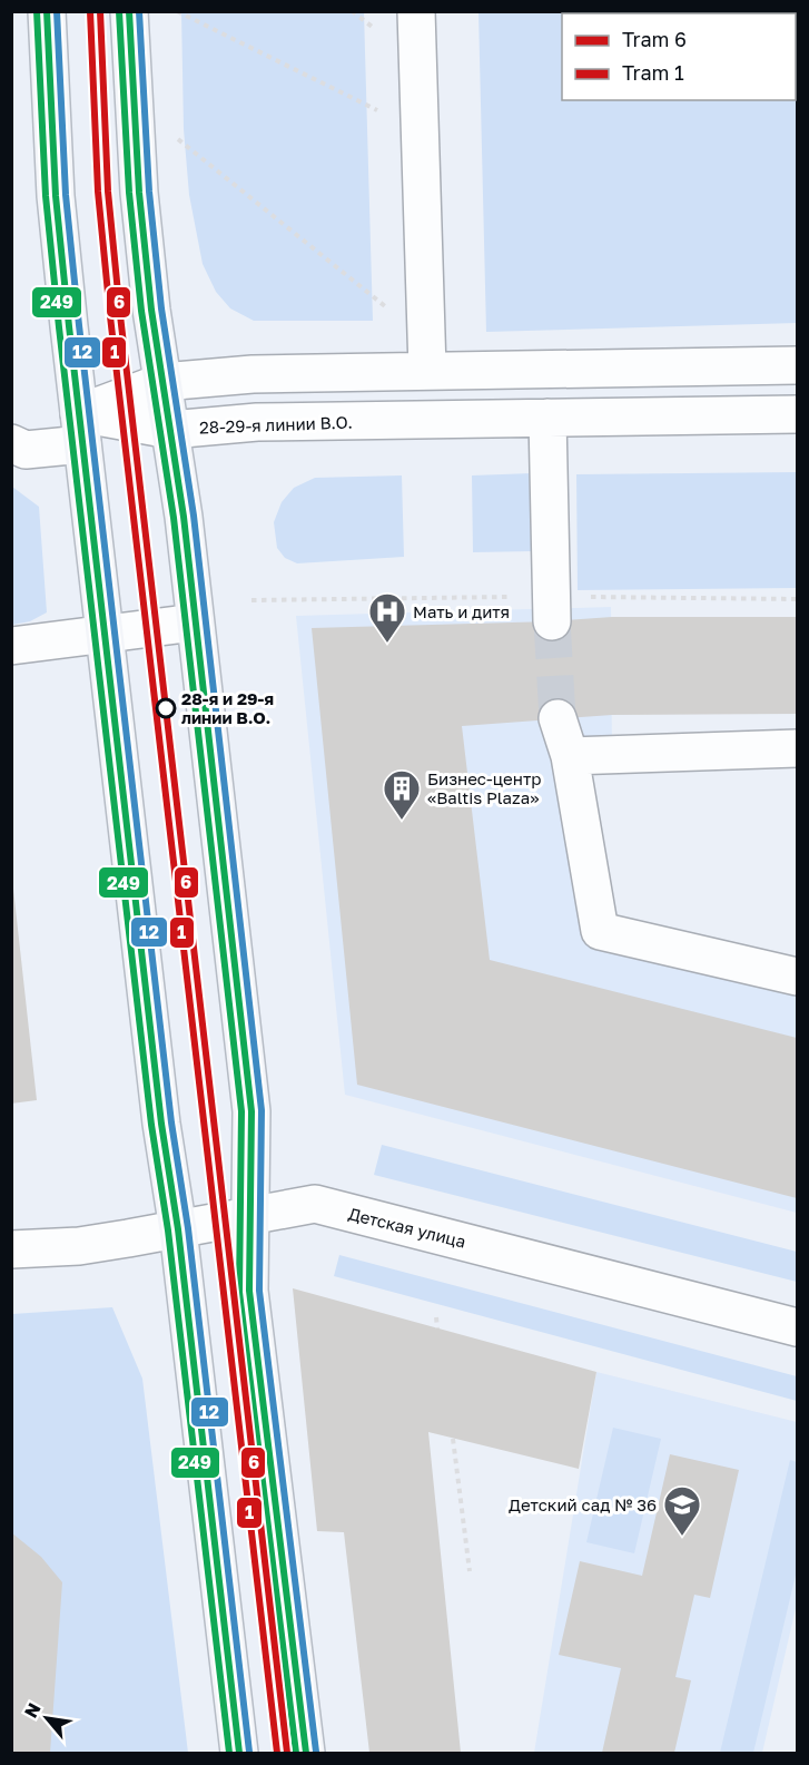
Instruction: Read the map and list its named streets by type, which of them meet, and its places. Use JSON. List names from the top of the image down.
{
  "streets": {
    "street": ["28-29-я линии В.О.", "Детская улица"]
  },
  "places": {
    "hospital": ["Мать и дитя"],
    "other": ["28-я и 29-я линии В.О."],
    "building": ["Бизнес-центр «Baltis Plaza»"],
    "school or university": ["Детский сад № 36"]
  },
  "lines": [
    "tram line 6",
    "tram line 1",
    "transit line 6",
    "transit line 249",
    "transit line 12"
  ],
  "legend": ["Tram 6", "Tram 1"],
  "north": "top left"
}
